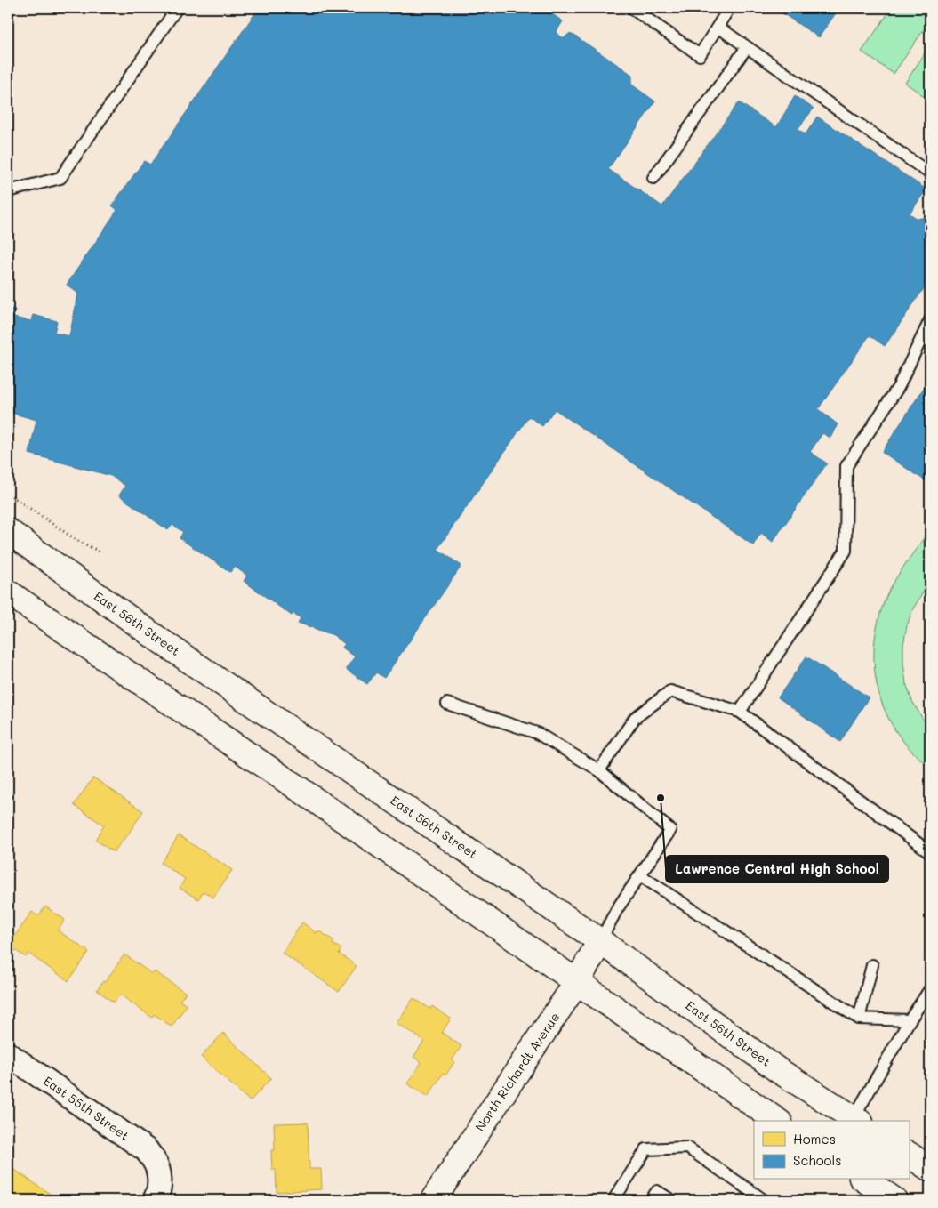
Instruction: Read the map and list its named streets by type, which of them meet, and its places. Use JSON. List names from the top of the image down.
{
  "streets": {
    "main road": ["East 56th Street", "North Richardt Avenue"],
    "street": ["East 55th Street"]
  },
  "crossings": [
    ["East 56th Street", "North Richardt Avenue"]
  ],
  "places": ["Lawrence Central High School"],
  "legend": ["Homes", "Schools"]
}
